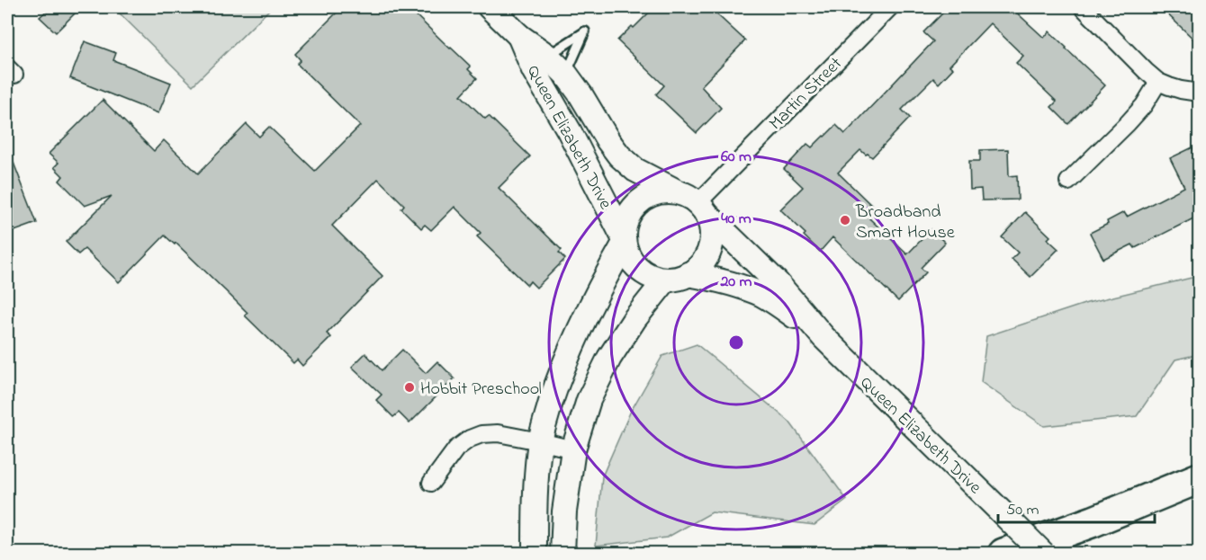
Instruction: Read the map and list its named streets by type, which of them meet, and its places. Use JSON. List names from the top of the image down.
{
  "streets": {
    "main road": ["Queen Elizabeth Drive"],
    "street": ["Martin Street"]
  },
  "crossings": [
    ["Martin Street", "Queen Elizabeth Drive"]
  ],
  "places": ["Broadband Smart House", "Hobbit Preschool"],
  "scale_bar": "50 m",
  "rings": ["60 m", "40 m", "20 m"]
}
